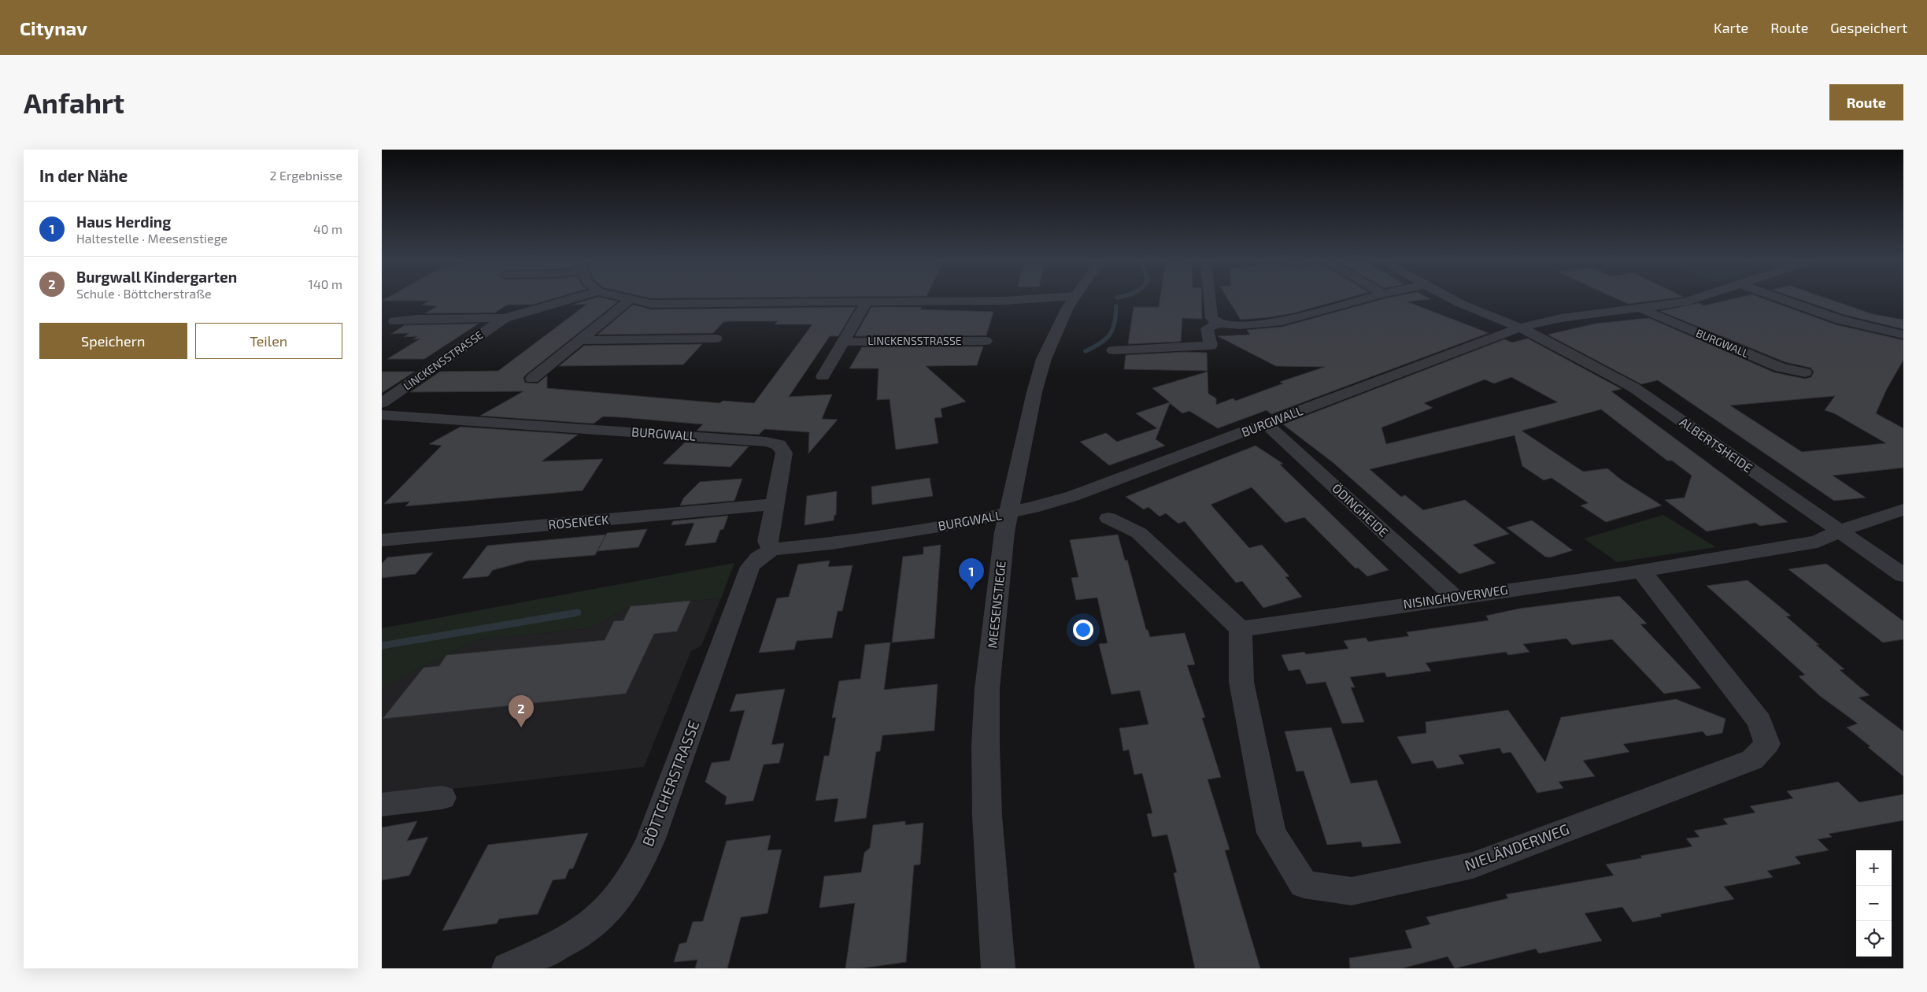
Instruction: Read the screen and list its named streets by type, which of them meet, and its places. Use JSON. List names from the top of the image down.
{
  "streets": {
    "street": [
      "LINCKENSSTRASSE",
      "BURGWALL",
      "ALBERTSHEIDE",
      "ÖDINGHEIDE",
      "ROSENECK",
      "NISINGHOVERWEG",
      "MEESENSTIEGE",
      "BÖTTCHERSTRASSE",
      "NIELÄNDERWEG"
    ]
  },
  "crossings": [
    ["BURGWALL", "ALBERTSHEIDE"],
    ["BURGWALL", "ÖDINGHEIDE"],
    ["BURGWALL", "ROSENECK"],
    ["BURGWALL", "MEESENSTIEGE"],
    ["BURGWALL", "BÖTTCHERSTRASSE"],
    ["ALBERTSHEIDE", "NISINGHOVERWEG"],
    ["ÖDINGHEIDE", "NISINGHOVERWEG"],
    ["NISINGHOVERWEG", "NIELÄNDERWEG"]
  ],
  "page": {
    "header": "Citynav",
    "nav": ["Karte", "Route", "Gespeichert"],
    "buttons": [
      "Route",
      ["Speichern", "Teilen"]
    ],
    "title": "Anfahrt",
    "heading": ["In der Nähe", "2 Ergebnisse"],
    "list": [
      {
        "mark": "1",
        "name": "Haus Herding",
        "note": "Haltestelle · Meesenstiege",
        "value": "40 m"
      },
      {
        "mark": "2",
        "name": "Burgwall Kindergarten",
        "note": "Schule · Böttcherstraße",
        "value": "140 m"
      }
    ],
    "pins": ["1", "2"],
    "map_buttons": ["+", "−"]
  }
}
